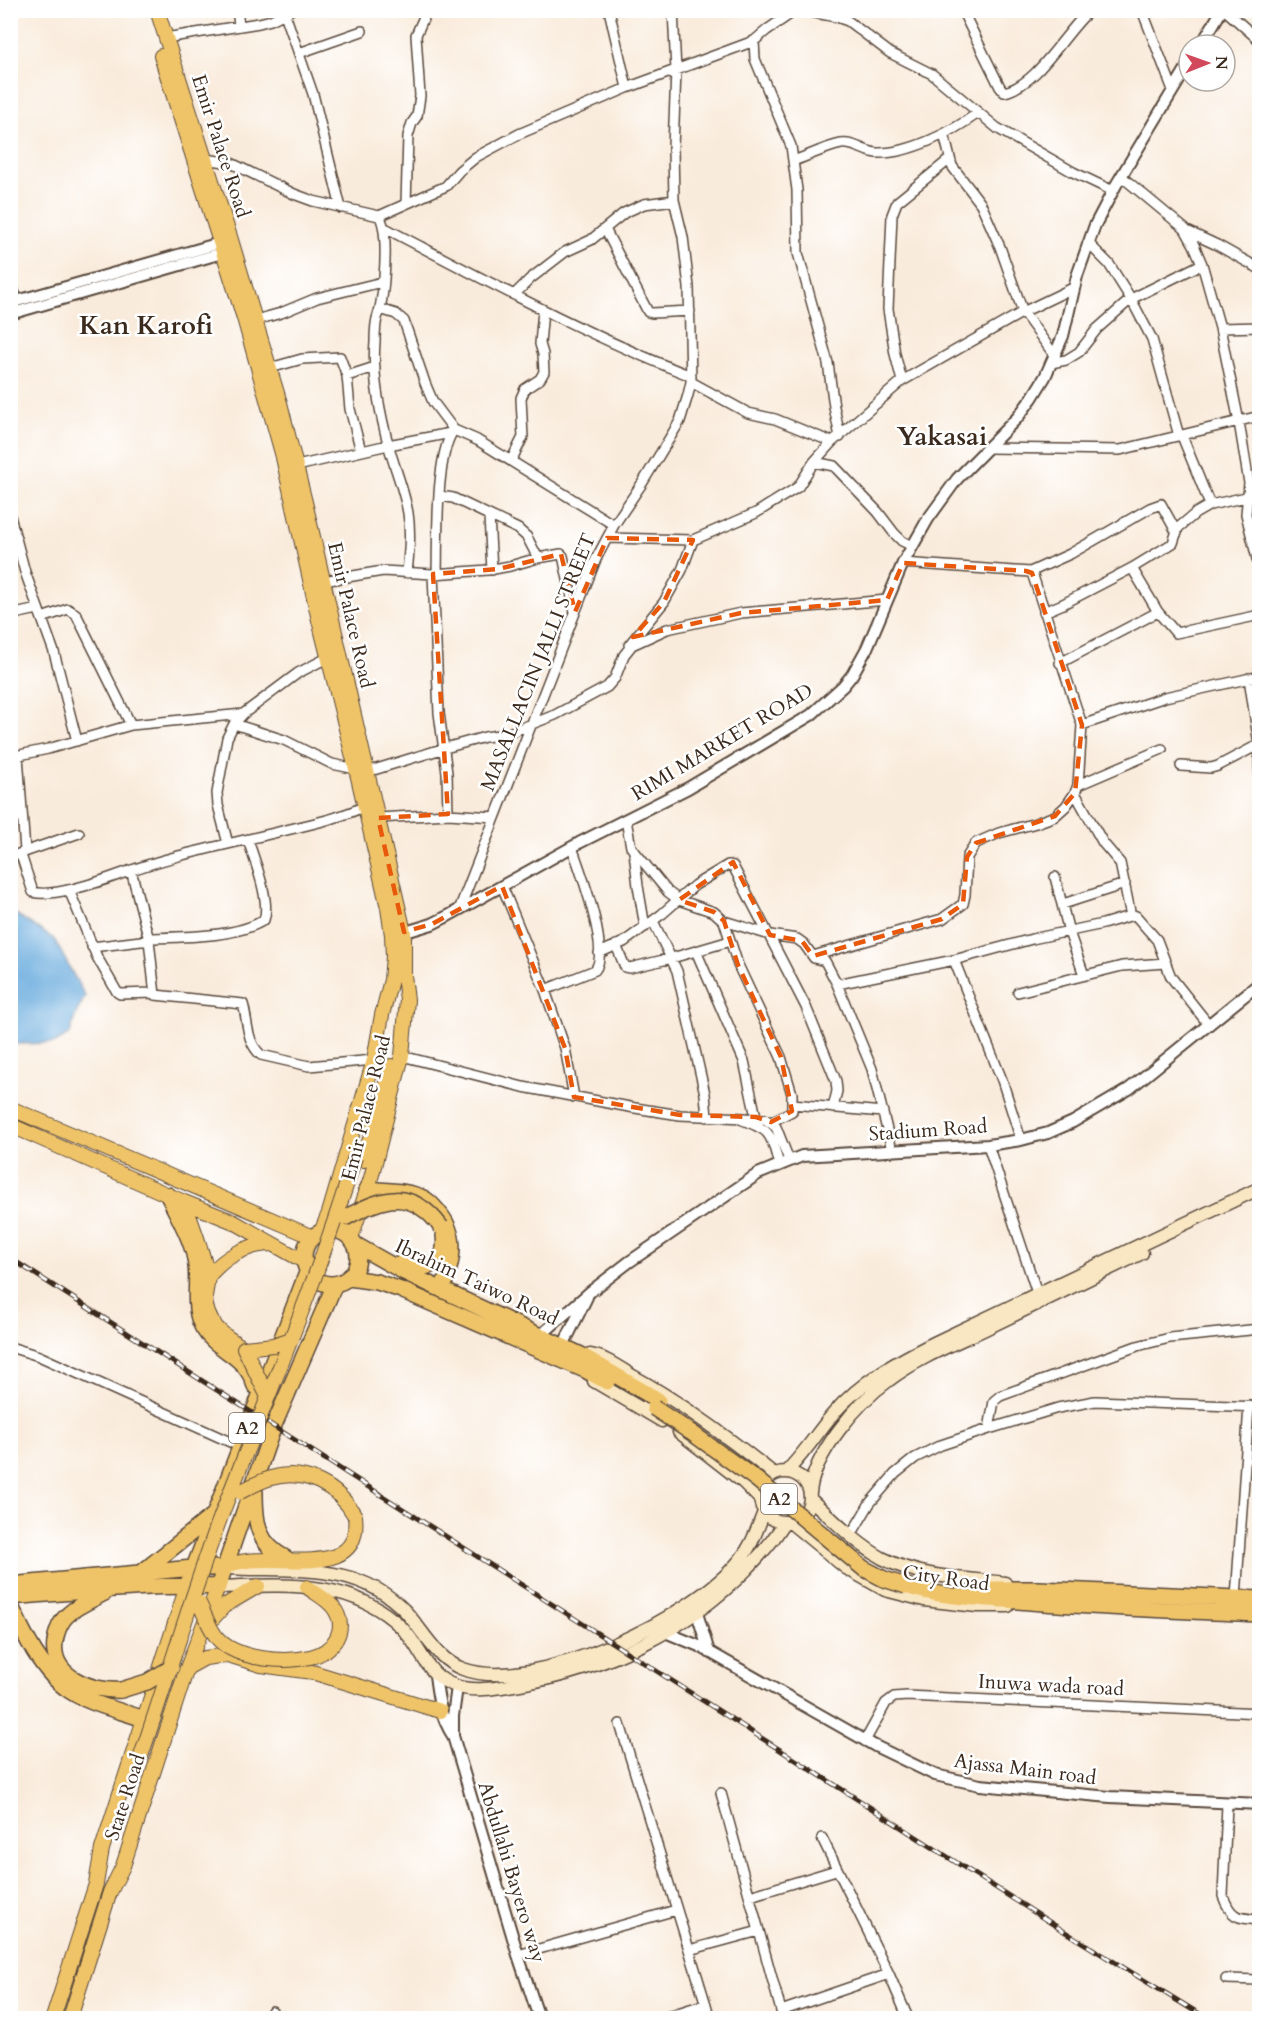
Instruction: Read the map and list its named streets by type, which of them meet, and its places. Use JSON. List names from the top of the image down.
{
  "streets": {
    "highway": ["Ibrahim Taiwo Road", "A2", "City Road"],
    "main road": ["Emir Palace Road", "State Road"],
    "street": [
      "MASALLACIN JALLI STREET",
      "RIMI MARKET ROAD",
      "Stadium Road",
      "Inuwa wada road",
      "Ajassa Main road",
      "Abdullahi Bayero way"
    ]
  },
  "crossings": [
    ["Emir Palace Road", "RIMI MARKET ROAD"],
    ["Emir Palace Road", "Ibrahim Taiwo Road"],
    ["Emir Palace Road", "A2"],
    ["MASALLACIN JALLI STREET", "RIMI MARKET ROAD"],
    ["Stadium Road", "Ibrahim Taiwo Road"],
    ["Ibrahim Taiwo Road", "A2"],
    ["Ibrahim Taiwo Road", "City Road"],
    ["A2", "State Road"],
    ["Inuwa wada road", "Ajassa Main road"]
  ],
  "districts": ["Kan Karofi", "Yakasai"],
  "north": "right"
}
